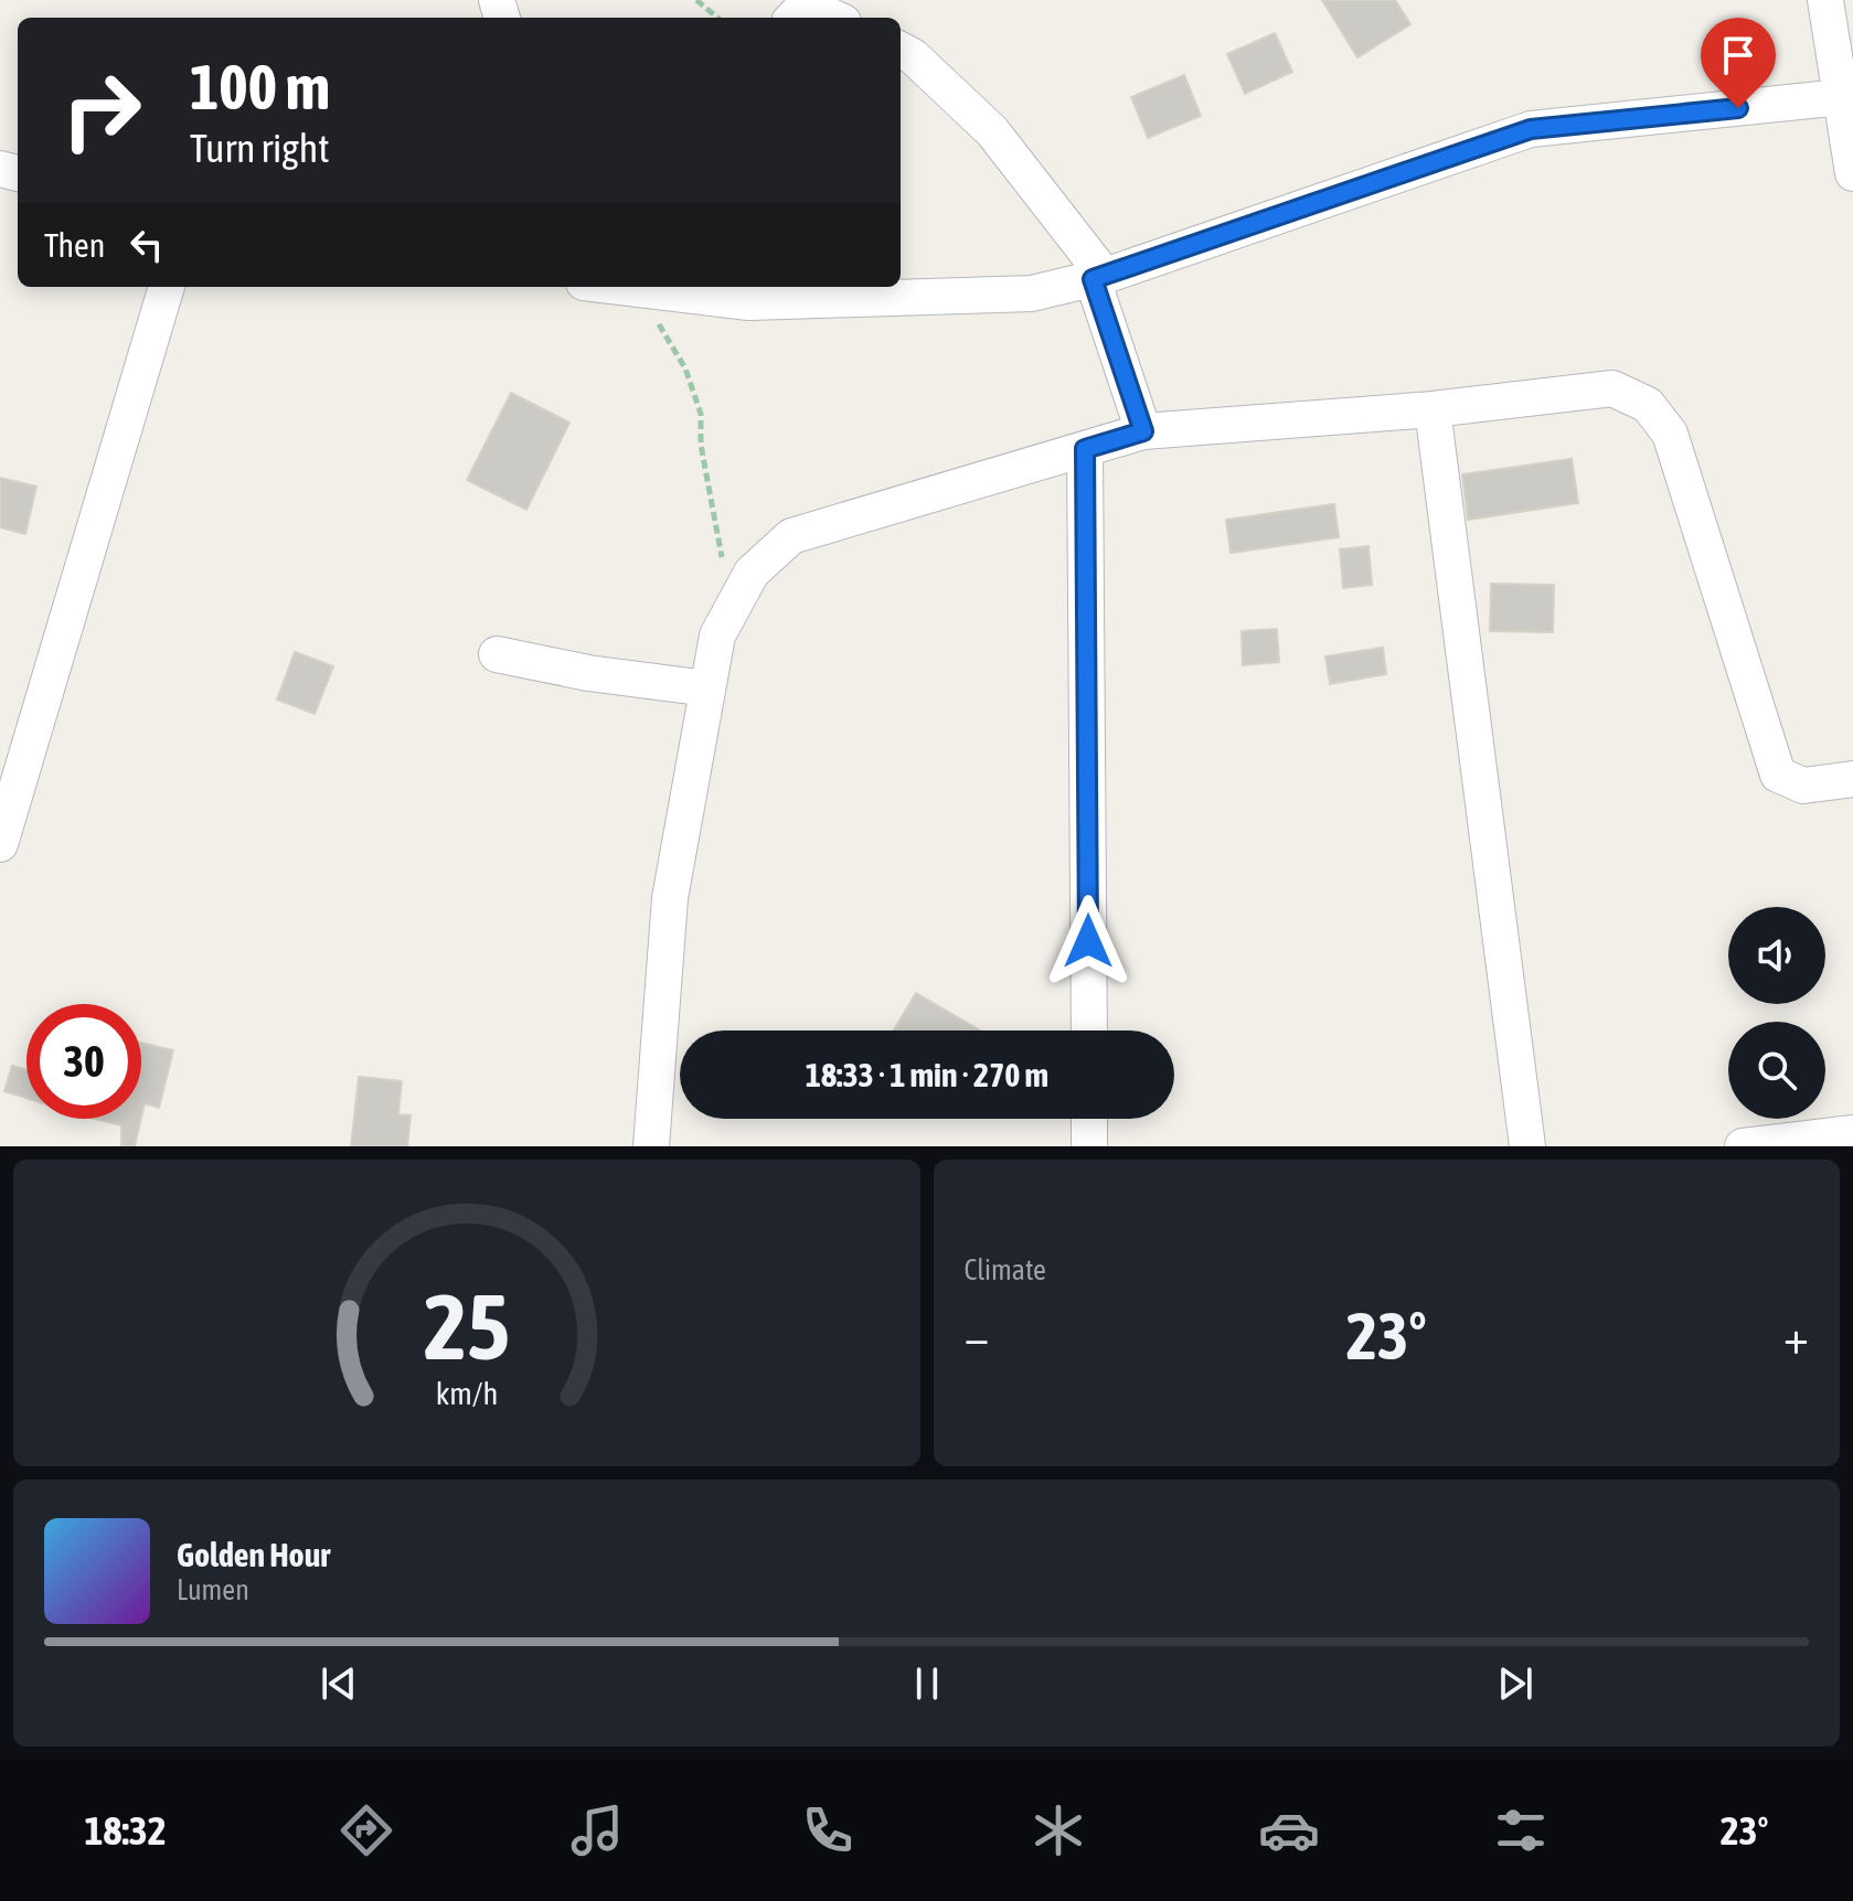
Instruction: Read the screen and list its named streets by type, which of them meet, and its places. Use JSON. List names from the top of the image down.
{
  "page": {
    "turn": ["100 m", "Turn right"],
    "then": "Then",
    "limit": "30",
    "trip": "18:33 · 1 min · 270 m",
    "tile": "Climate",
    "heat": ["−", "23°", "+"],
    "song": ["Golden Hour", "Lumen"],
    "tabs": ["18:32", "23°"],
    "gauge": ["25", "km/h"]
  }
}
